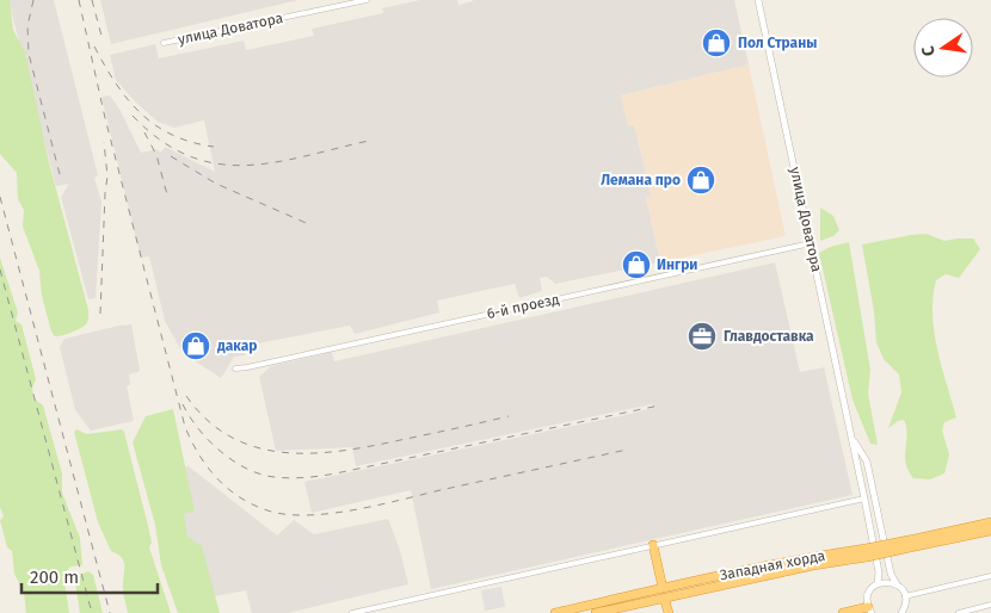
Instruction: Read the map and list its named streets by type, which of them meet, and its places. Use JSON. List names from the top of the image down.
{
  "streets": {
    "highway": ["Западная хорда"],
    "street": ["улица Доватора", "6-й проезд"]
  },
  "crossings": [
    ["улица Доватора", "6-й проезд"]
  ],
  "places": {
    "shop": [
      "Пол Страны",
      "Лемана про",
      "Ингри",
      "дакар"
    ],
    "office": ["Главдоставка"]
  },
  "scale_bar": "200 m",
  "north": "left"
}
